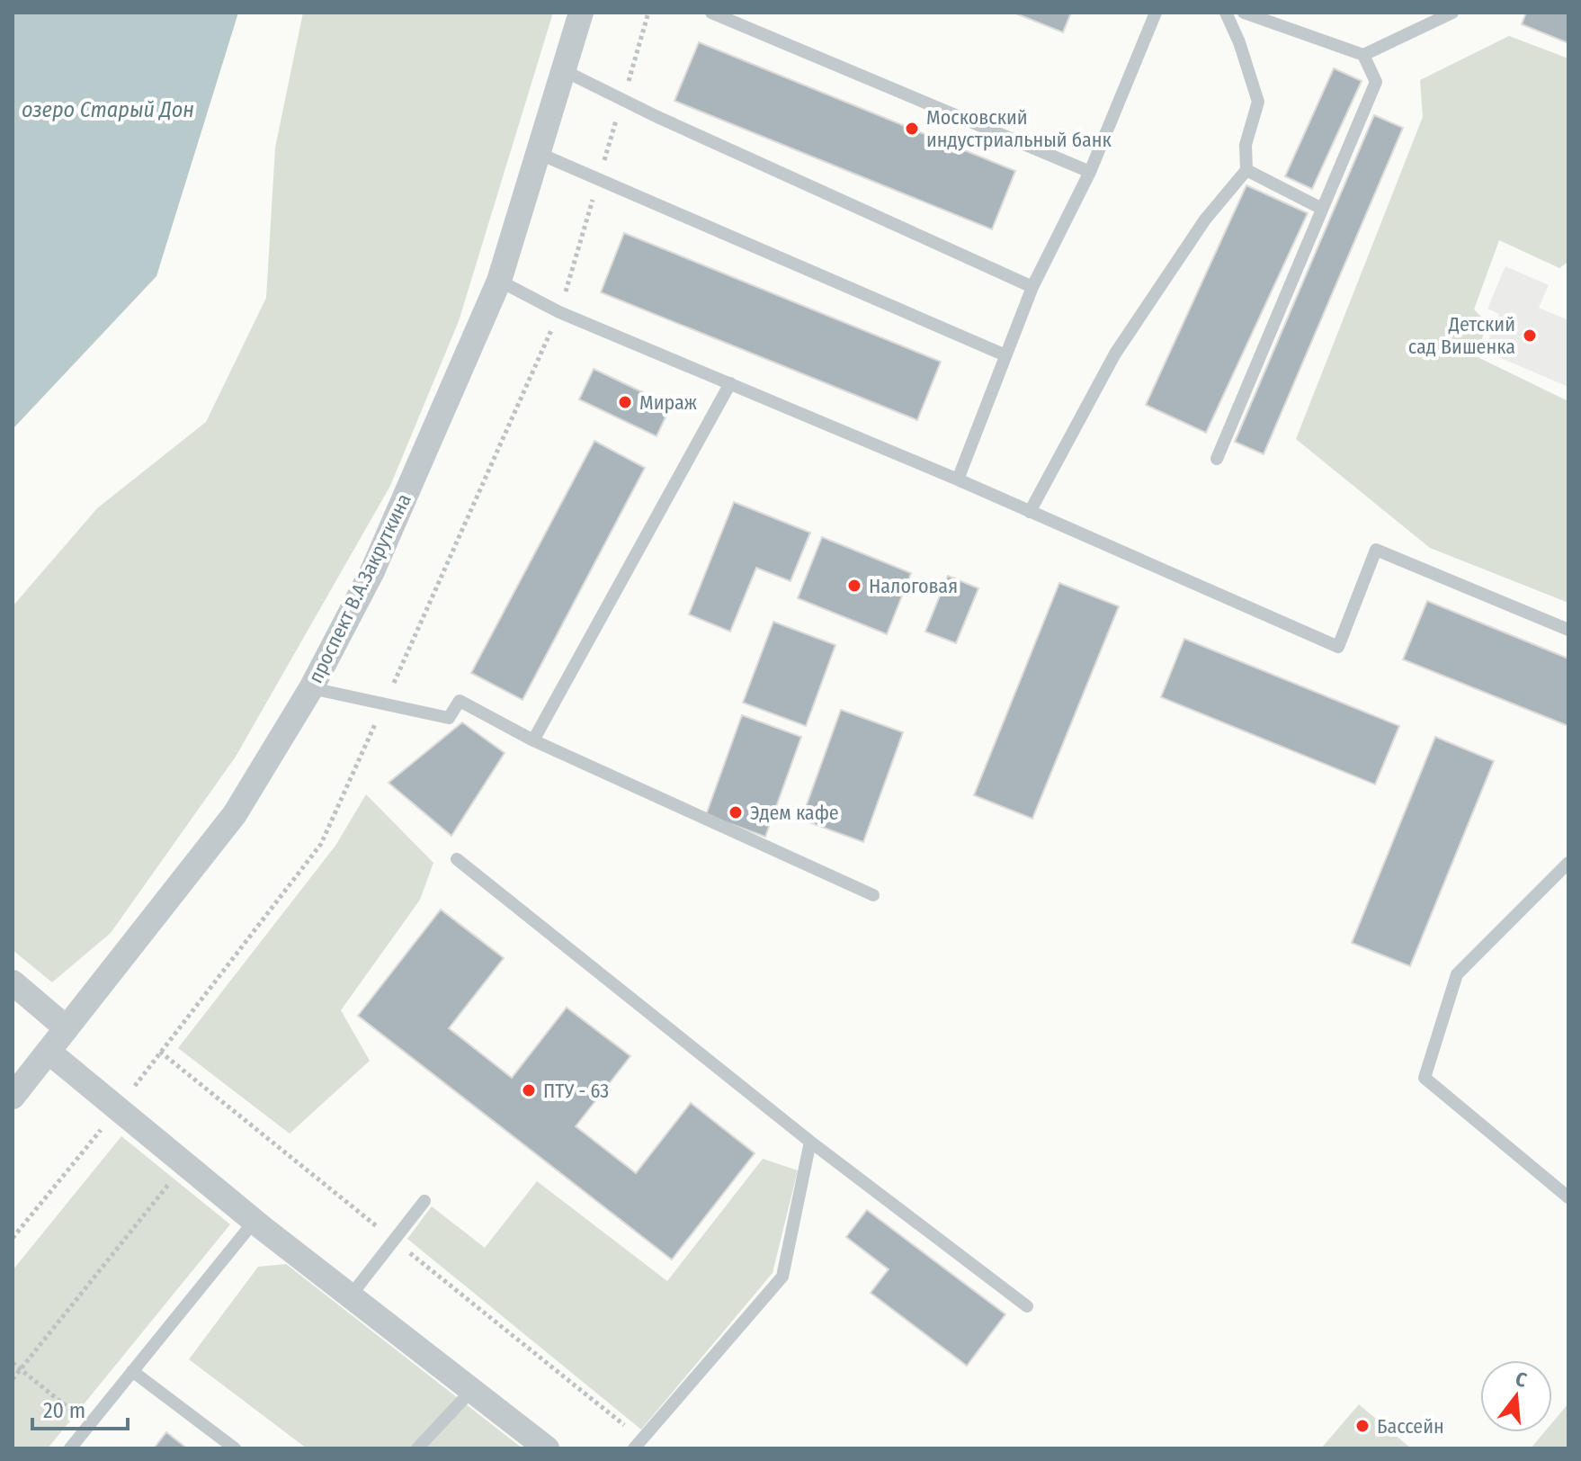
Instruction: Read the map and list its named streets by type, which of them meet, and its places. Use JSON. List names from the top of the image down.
{
  "streets": {
    "street": ["проспект В.А.Закруткина"]
  },
  "water": ["озеро Старый Дон"],
  "places": [
    "Московский индустриальный банк",
    "Детский сад Вишенка",
    "Мираж",
    "Налоговая",
    "Эдем кафе",
    "ПТУ - 63",
    "Бассейн"
  ],
  "scale_bar": "20 m",
  "north": "top"
}
